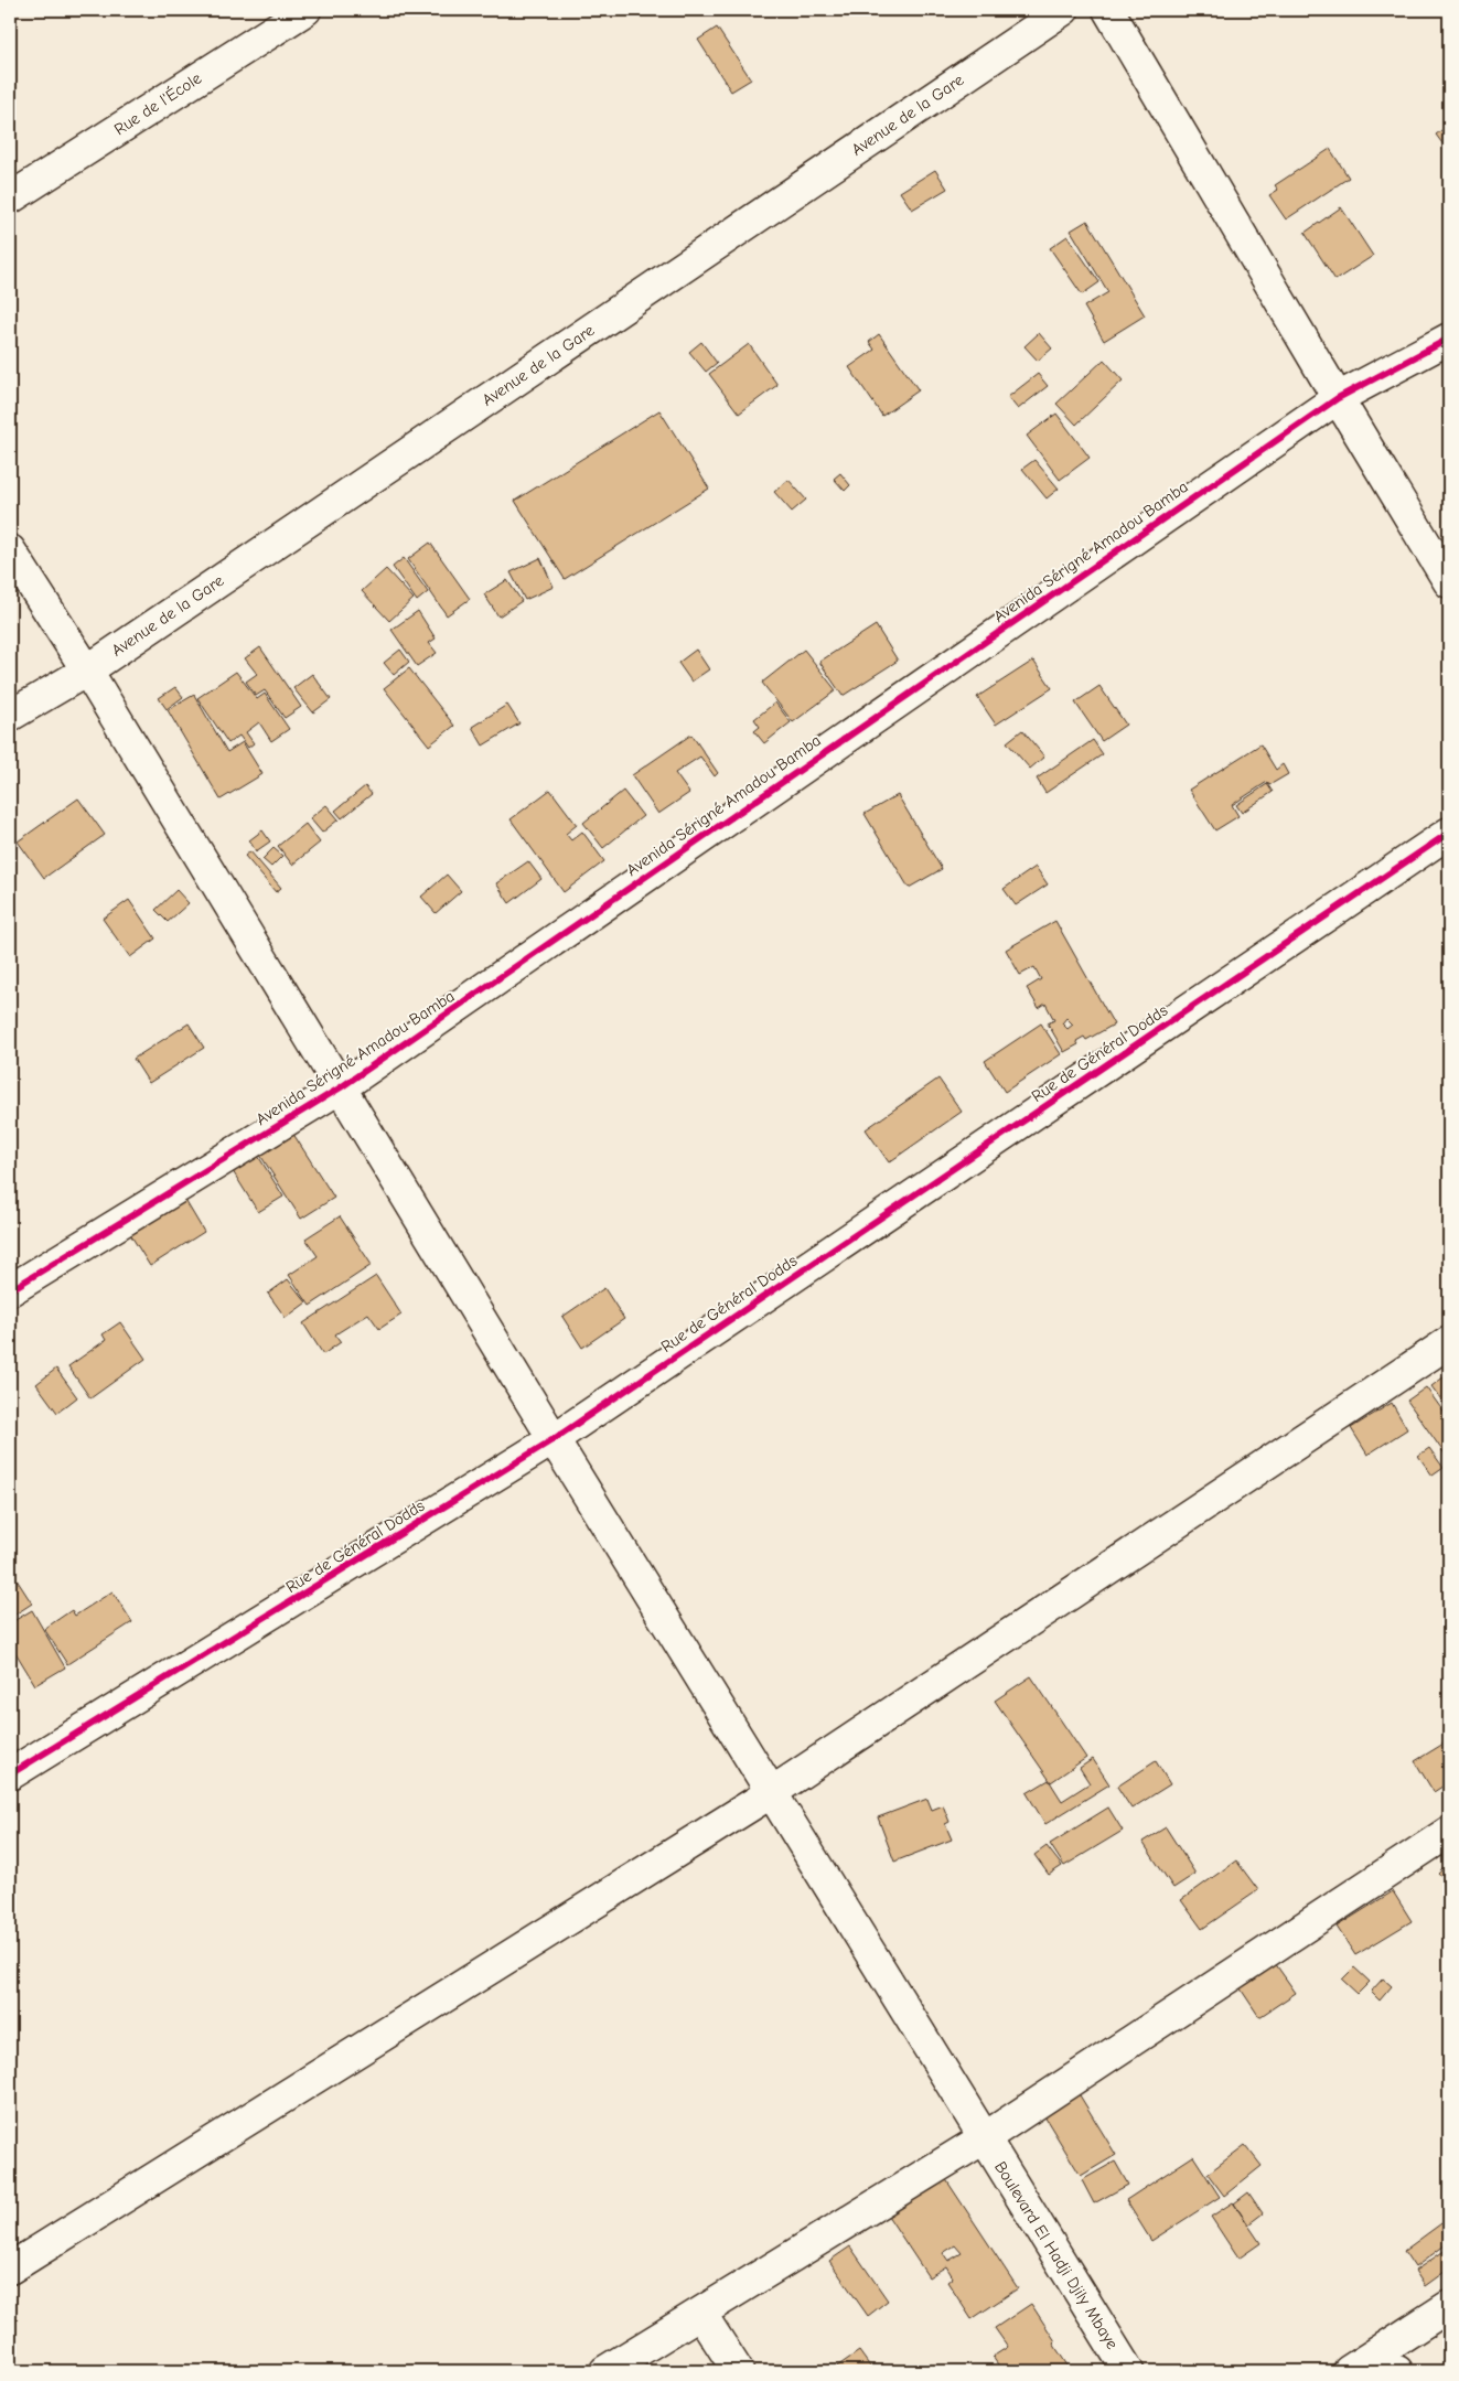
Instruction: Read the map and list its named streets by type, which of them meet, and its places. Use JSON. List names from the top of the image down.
{
  "streets": {
    "street": [
      "Rue de l'École",
      "Avenue de la Gare",
      "Avenida Sérigné Amadou Bamba",
      "Rue de Général Dodds",
      "Boulevard El Hadji Djily Mbaye"
    ]
  },
  "crossings": [
    ["Avenue de la Gare", "Boulevard El Hadji Djily Mbaye"],
    ["Avenida Sérigné Amadou Bamba", "Boulevard El Hadji Djily Mbaye"],
    ["Rue de Général Dodds", "Boulevard El Hadji Djily Mbaye"]
  ]
}
